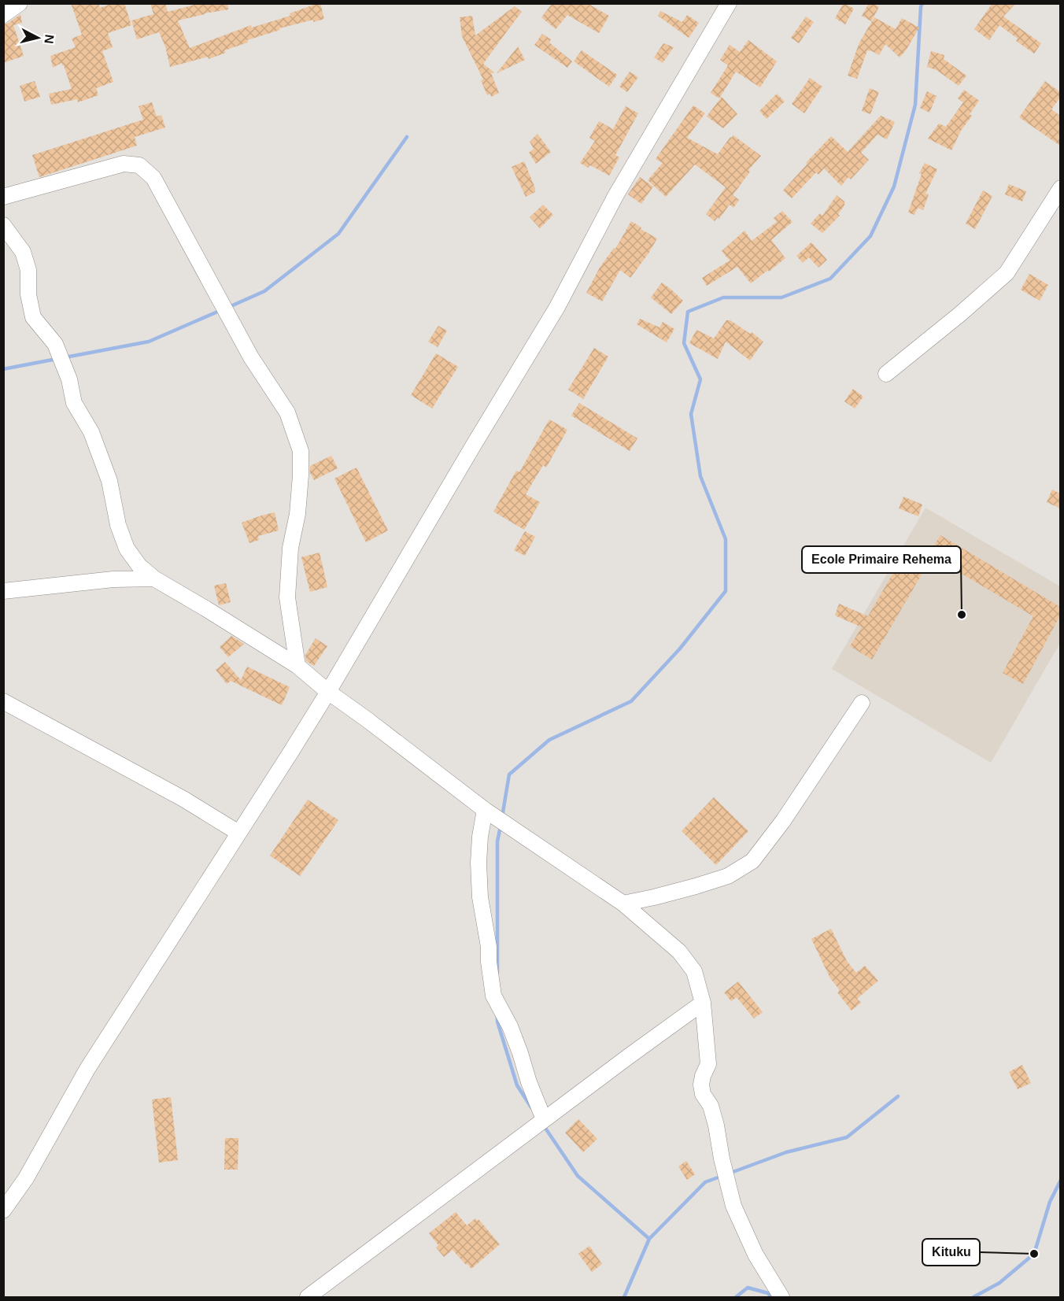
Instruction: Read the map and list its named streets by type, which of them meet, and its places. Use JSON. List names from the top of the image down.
{
  "places": ["Ecole Primaire Rehema", "Kituku"],
  "north": "right"
}
